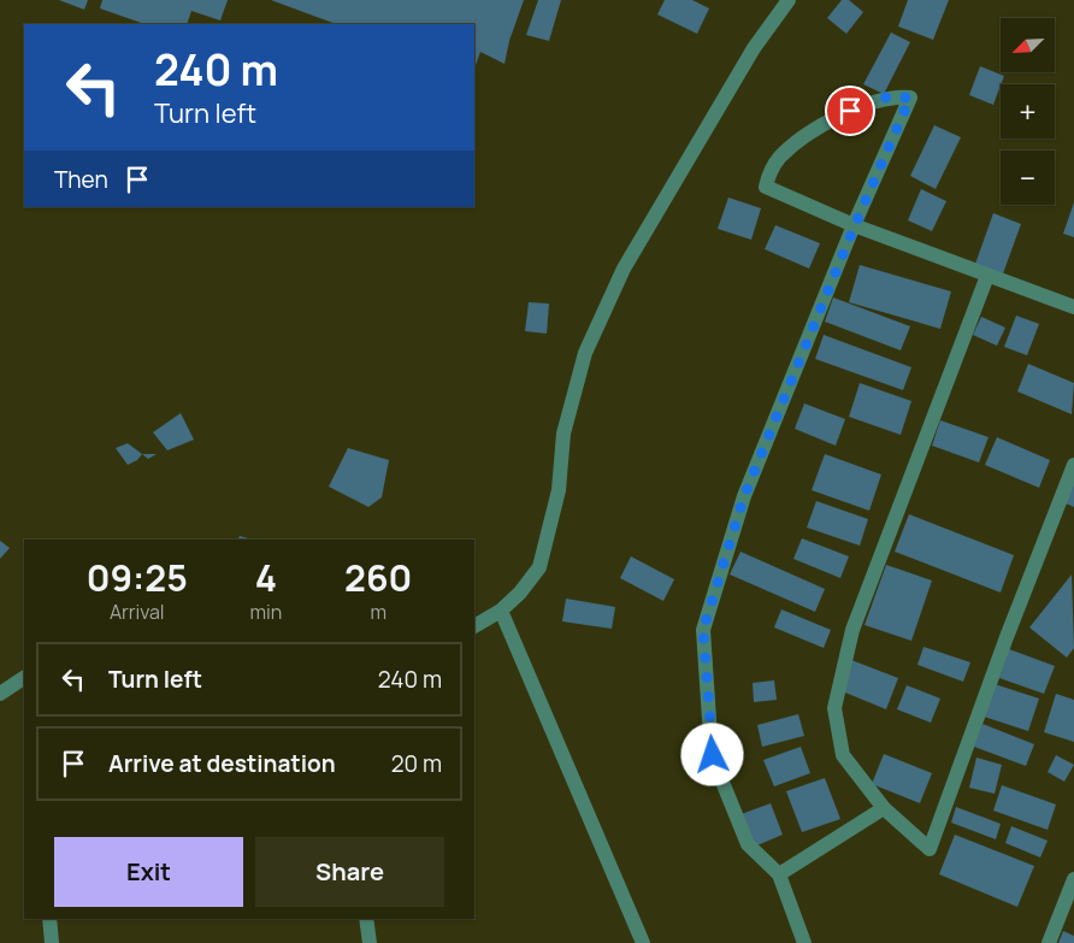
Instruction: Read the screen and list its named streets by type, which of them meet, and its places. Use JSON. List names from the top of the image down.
{
  "north": "bottom left",
  "page": {
    "map_buttons": ["+", "−"],
    "turn": ["240 m", "Turn left"],
    "then": "Then",
    "eta": [
      "09:25",
      "Arrival",
      "4",
      "min",
      "260",
      "m"
    ],
    "list": [
      {
        "name": "Turn left",
        "value": "240 m"
      },
      {
        "name": "Arrive at destination",
        "value": "20 m"
      }
    ],
    "buttons": ["Exit", "Share"]
  }
}
